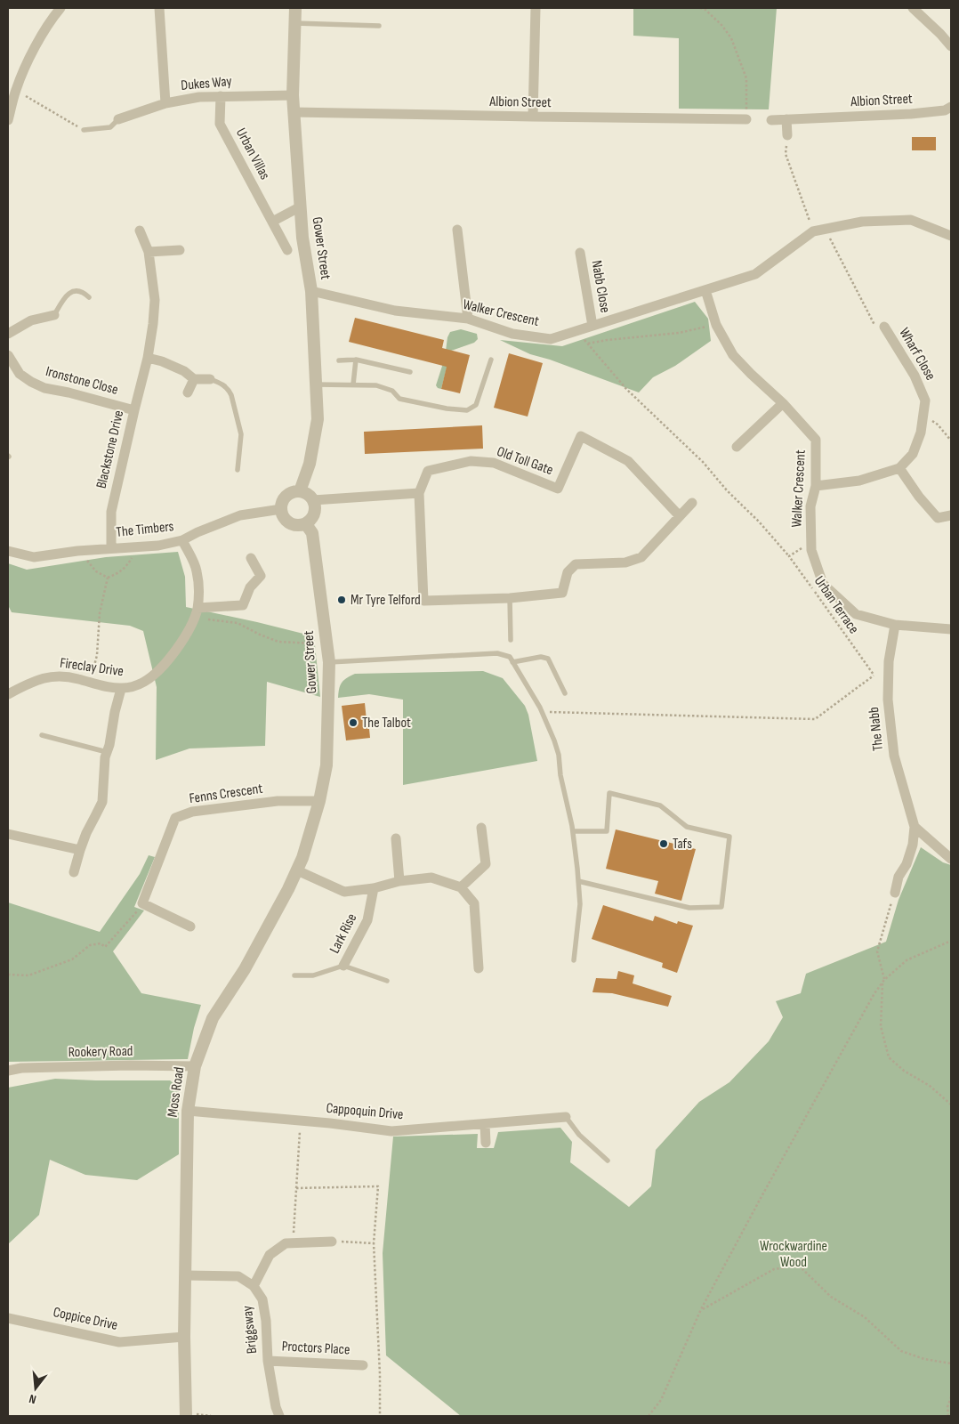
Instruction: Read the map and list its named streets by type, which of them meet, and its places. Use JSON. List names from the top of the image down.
{
  "streets": {
    "street": [
      "Dukes Way",
      "Albion Street",
      "Urban Villas",
      "Gower Street",
      "Nabb Close",
      "Walker Crescent",
      "Wharf Close",
      "Ironstone Close",
      "Blackstone Drive",
      "Old Toll Gate",
      "The Timbers",
      "Fireclay Drive",
      "The Nabb",
      "Fenns Crescent",
      "Lark Rise",
      "Rookery Road",
      "Moss Road",
      "Cappoquin Drive",
      "Coppice Drive",
      "Briggsway",
      "Proctors Place"
    ],
    "path": ["Urban Terrace"]
  },
  "crossings": [
    ["Dukes Way", "Urban Villas"],
    ["Dukes Way", "Gower Street"],
    ["Albion Street", "Gower Street"],
    ["Gower Street", "Walker Crescent"],
    ["Gower Street", "The Timbers"],
    ["Gower Street", "Fenns Crescent"],
    ["Gower Street", "Moss Road"],
    ["Nabb Close", "Walker Crescent"],
    ["Walker Crescent", "Urban Terrace"],
    ["Walker Crescent", "The Nabb"],
    ["Ironstone Close", "Blackstone Drive"],
    ["Blackstone Drive", "The Timbers"],
    ["The Timbers", "Fireclay Drive"],
    ["Fenns Crescent", "Moss Road"],
    ["Rookery Road", "Moss Road"],
    ["Moss Road", "Cappoquin Drive"],
    ["Moss Road", "Coppice Drive"],
    ["Moss Road", "Briggsway"],
    ["Briggsway", "Proctors Place"]
  ],
  "parks": ["Wrockwardine Wood"],
  "places": ["Mr Tyre Telford", "The Talbot", "Tafs"],
  "north": "bottom"
}
